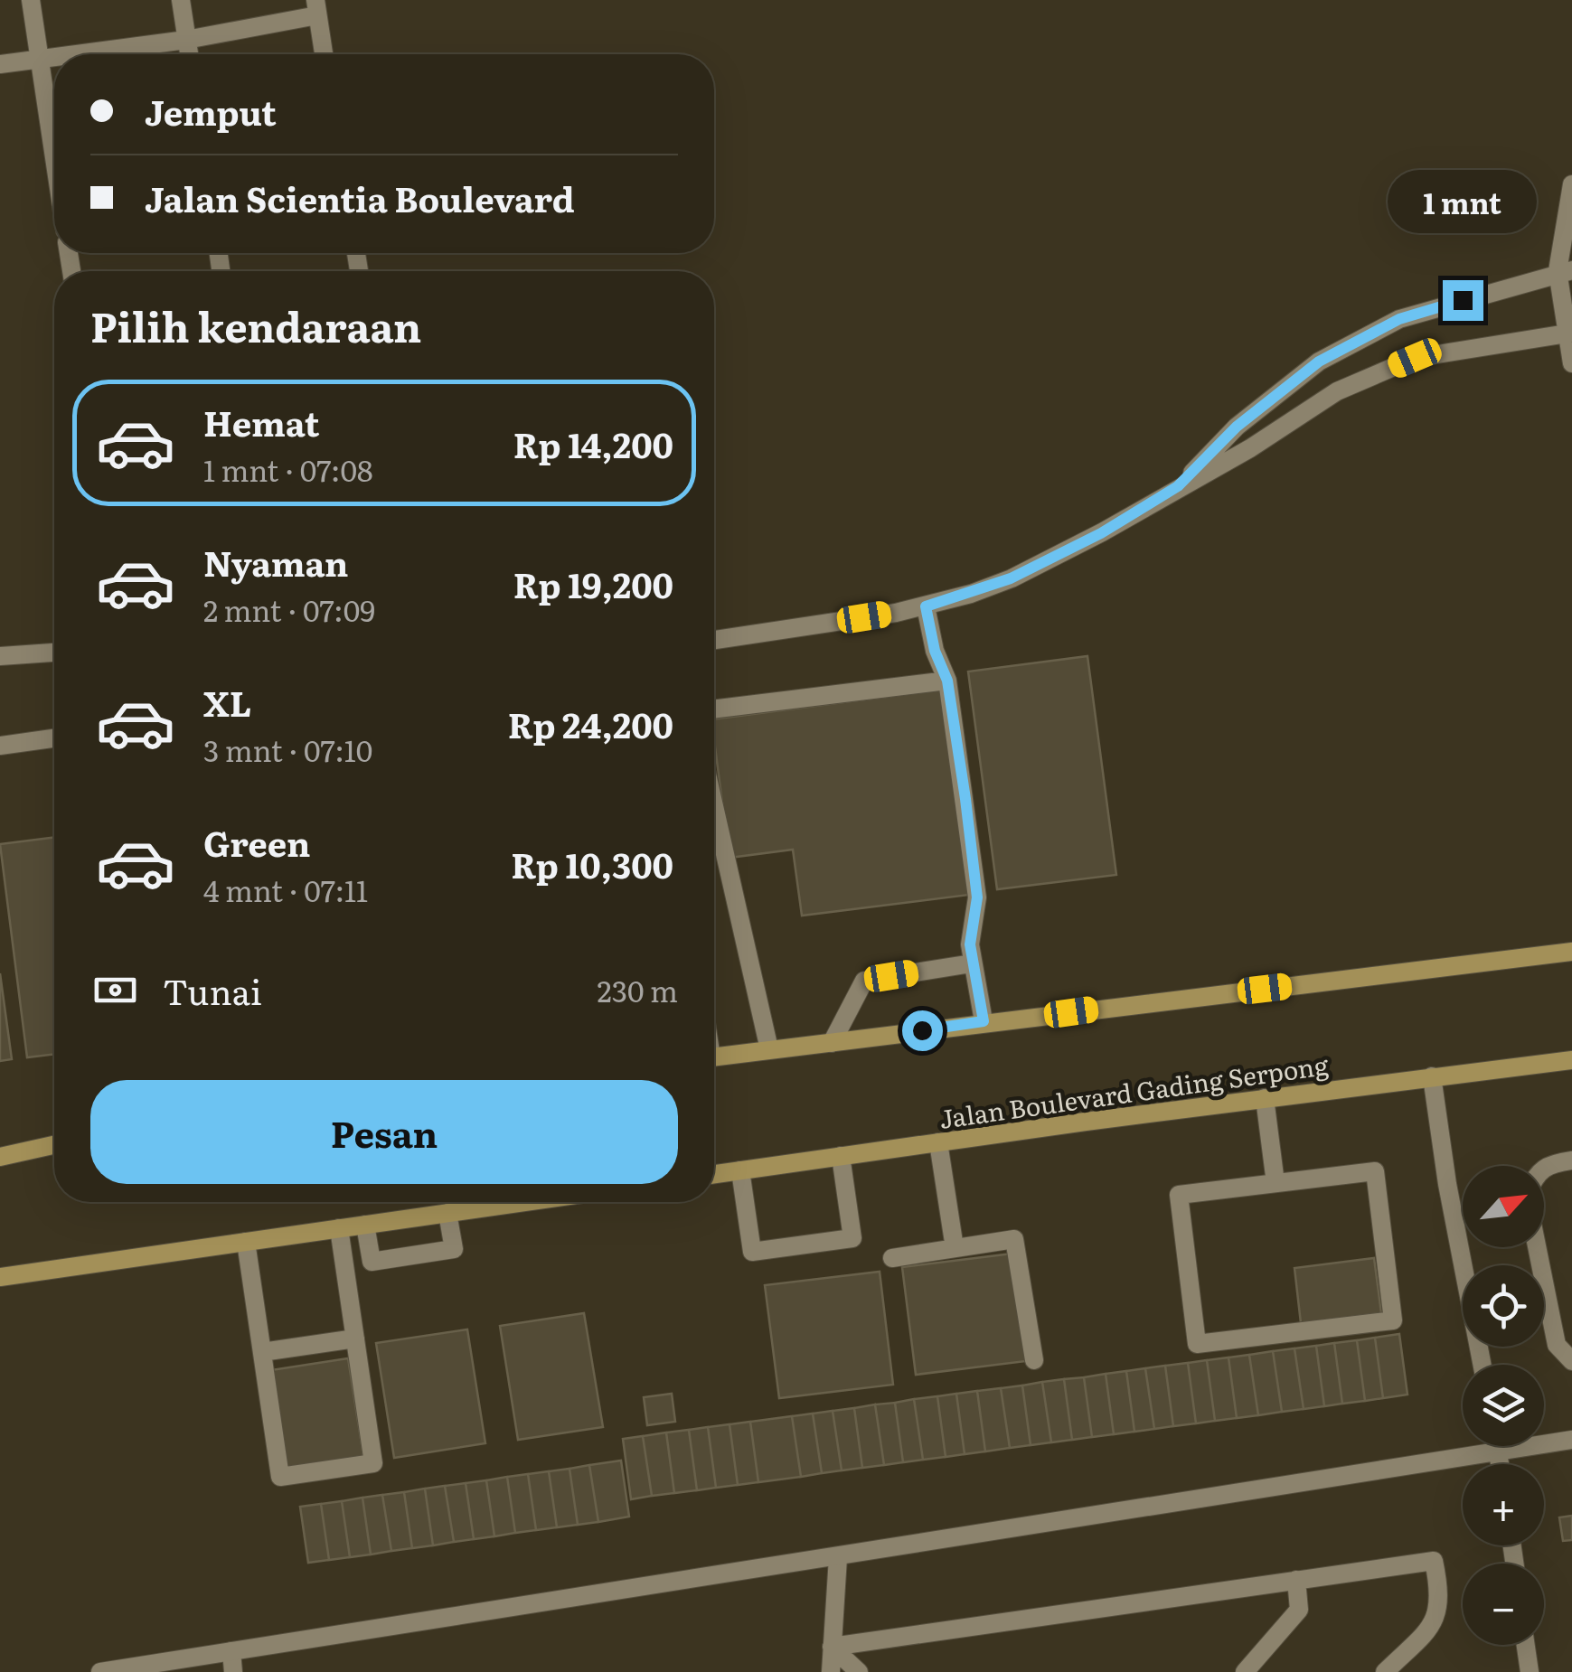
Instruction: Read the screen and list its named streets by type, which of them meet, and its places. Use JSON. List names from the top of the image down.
{
  "streets": {
    "main road": ["Jalan Boulevard Gading Serpong"]
  },
  "north": "top right",
  "page": {
    "banner": ["Jemput", "Jalan Scientia Boulevard"],
    "bubble": "1 mnt",
    "heading": "Pilih kendaraan",
    "list": [
      {
        "name": "Hemat",
        "note": "1 mnt · 07:08",
        "value": "Rp 14,200"
      },
      {
        "name": "Nyaman",
        "note": "2 mnt · 07:09",
        "value": "Rp 19,200"
      },
      {
        "name": "XL",
        "note": "3 mnt · 07:10",
        "value": "Rp 24,200"
      },
      {
        "name": "Green",
        "note": "4 mnt · 07:11",
        "value": "Rp 10,300"
      }
    ],
    "pay": ["Tunai", "230 m"],
    "buttons": "Pesan",
    "map_buttons": ["+", "−"]
  }
}
